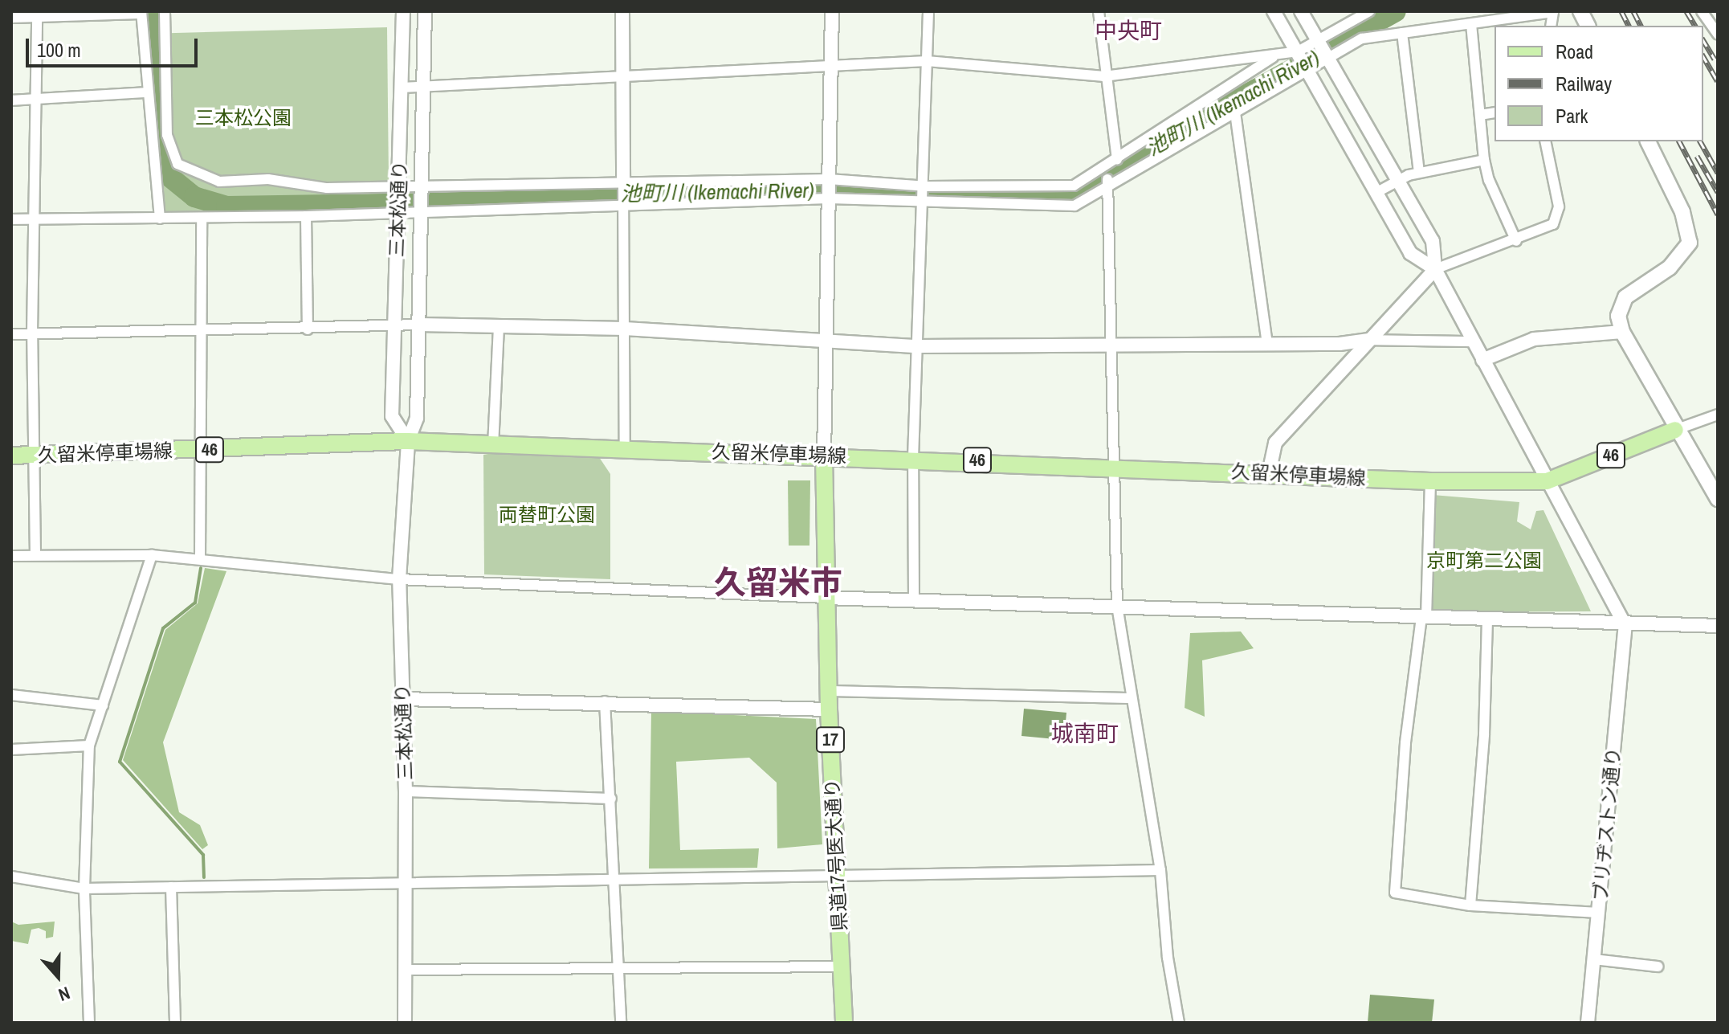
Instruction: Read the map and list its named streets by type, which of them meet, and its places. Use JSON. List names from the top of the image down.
{
  "streets": {
    "main road": [
      "46",
      "久留米停車場線",
      "17",
      "県道17号医大通り"
    ],
    "street": ["三本松通り", "ブリヂストン通り"]
  },
  "crossings": [
    ["三本松通り", "久留米停車場線"],
    ["46", "久留米停車場線"],
    ["久留米停車場線", "県道17号医大通り"]
  ],
  "districts": ["中央町", "久留米市", "城南町"],
  "water": ["池町川 (Ikemachi River)"],
  "parks": ["三本松公園", "両替町公園", "京町第二公園"],
  "legend": ["Road", "Railway", "Park"],
  "scale_bar": "100 m",
  "north": "bottom"
}
